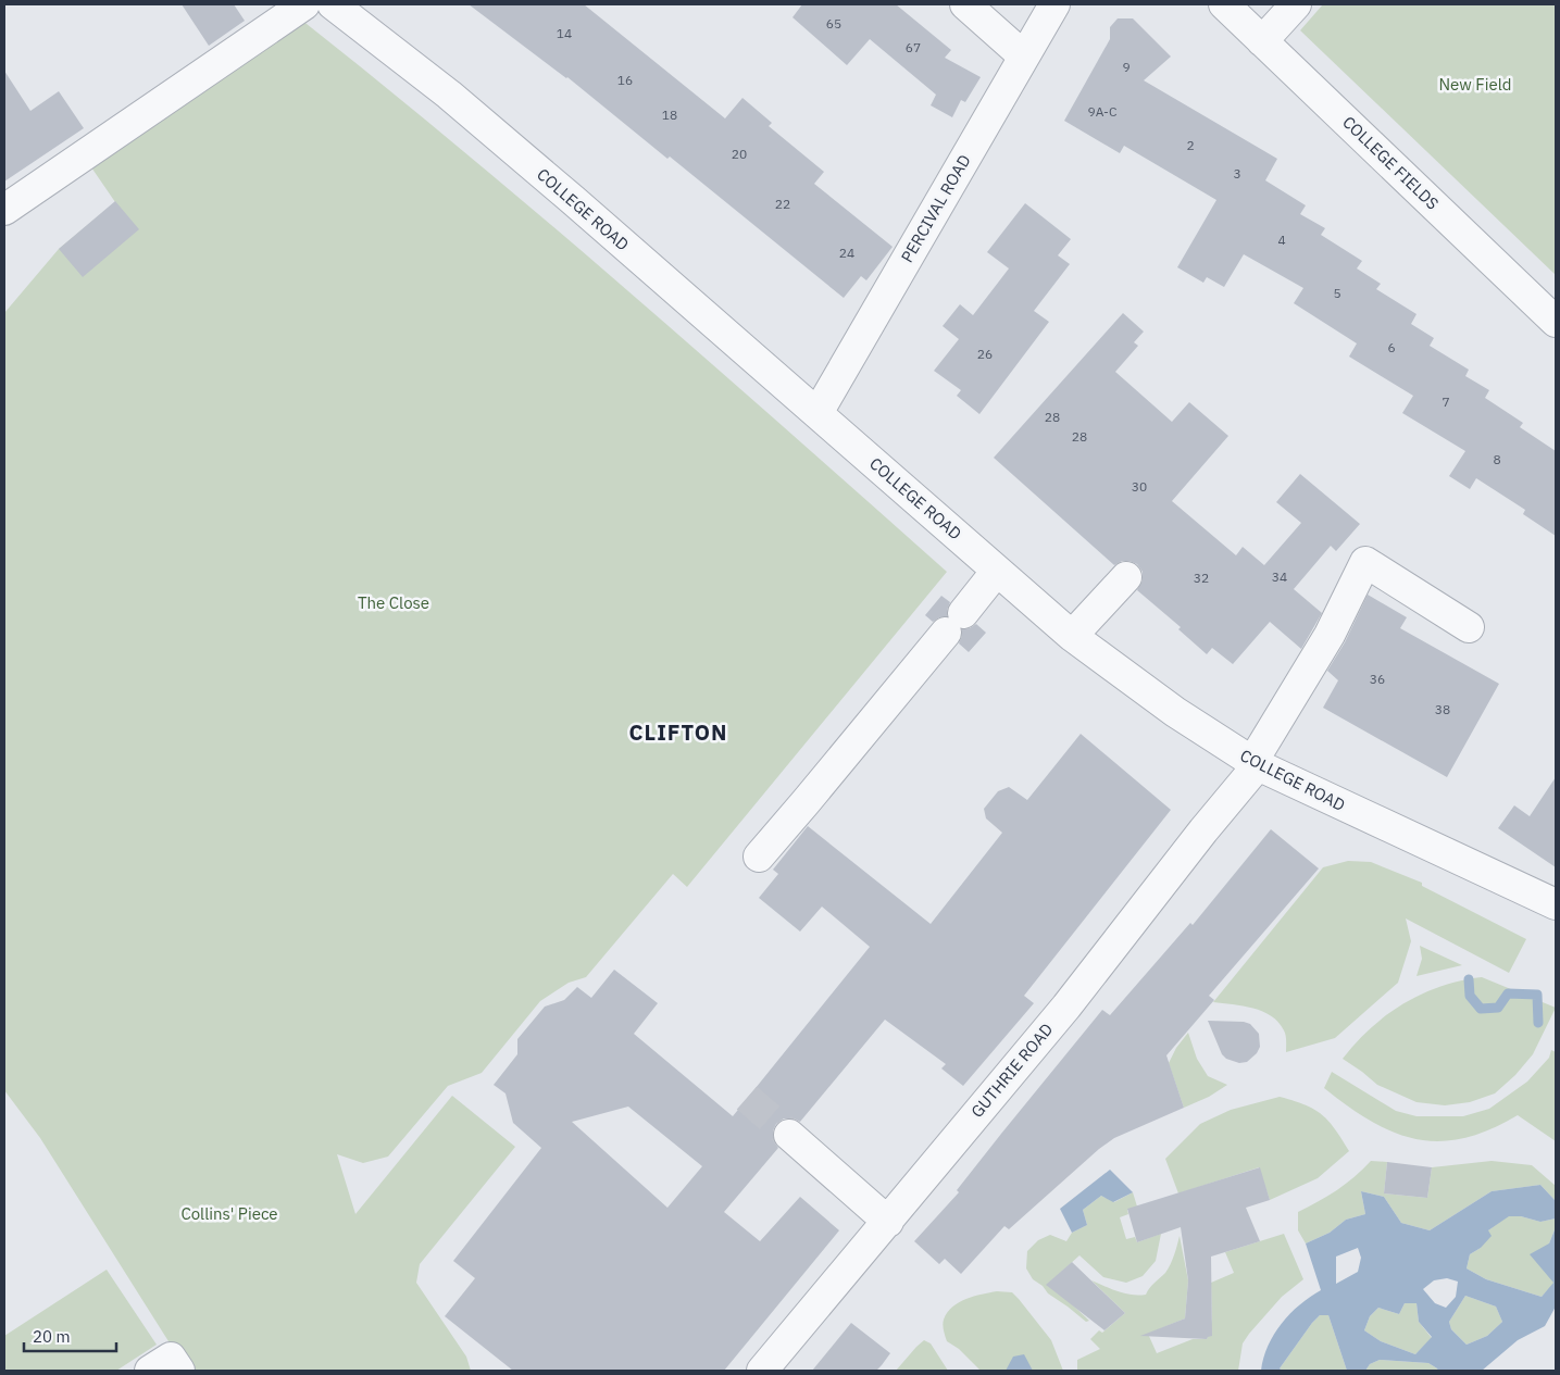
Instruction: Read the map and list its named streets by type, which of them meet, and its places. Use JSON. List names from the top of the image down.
{
  "streets": {
    "street": [
      "COLLEGE FIELDS",
      "PERCIVAL ROAD",
      "COLLEGE ROAD",
      "GUTHRIE ROAD"
    ]
  },
  "crossings": [
    ["PERCIVAL ROAD", "COLLEGE ROAD"],
    ["COLLEGE ROAD", "GUTHRIE ROAD"]
  ],
  "districts": ["CLIFTON"],
  "parks": ["New Field", "The Close", "Collins' Piece"],
  "house_numbers": [
    "65",
    "14",
    "67",
    "9",
    "16",
    "9A-C",
    "18",
    "2",
    "20",
    "3",
    "22",
    "4",
    "24",
    "5",
    "6",
    "26",
    "7",
    "28",
    "28",
    "8",
    "30",
    "34",
    "32",
    "36",
    "38"
  ],
  "scale_bar": "20 m"
}
